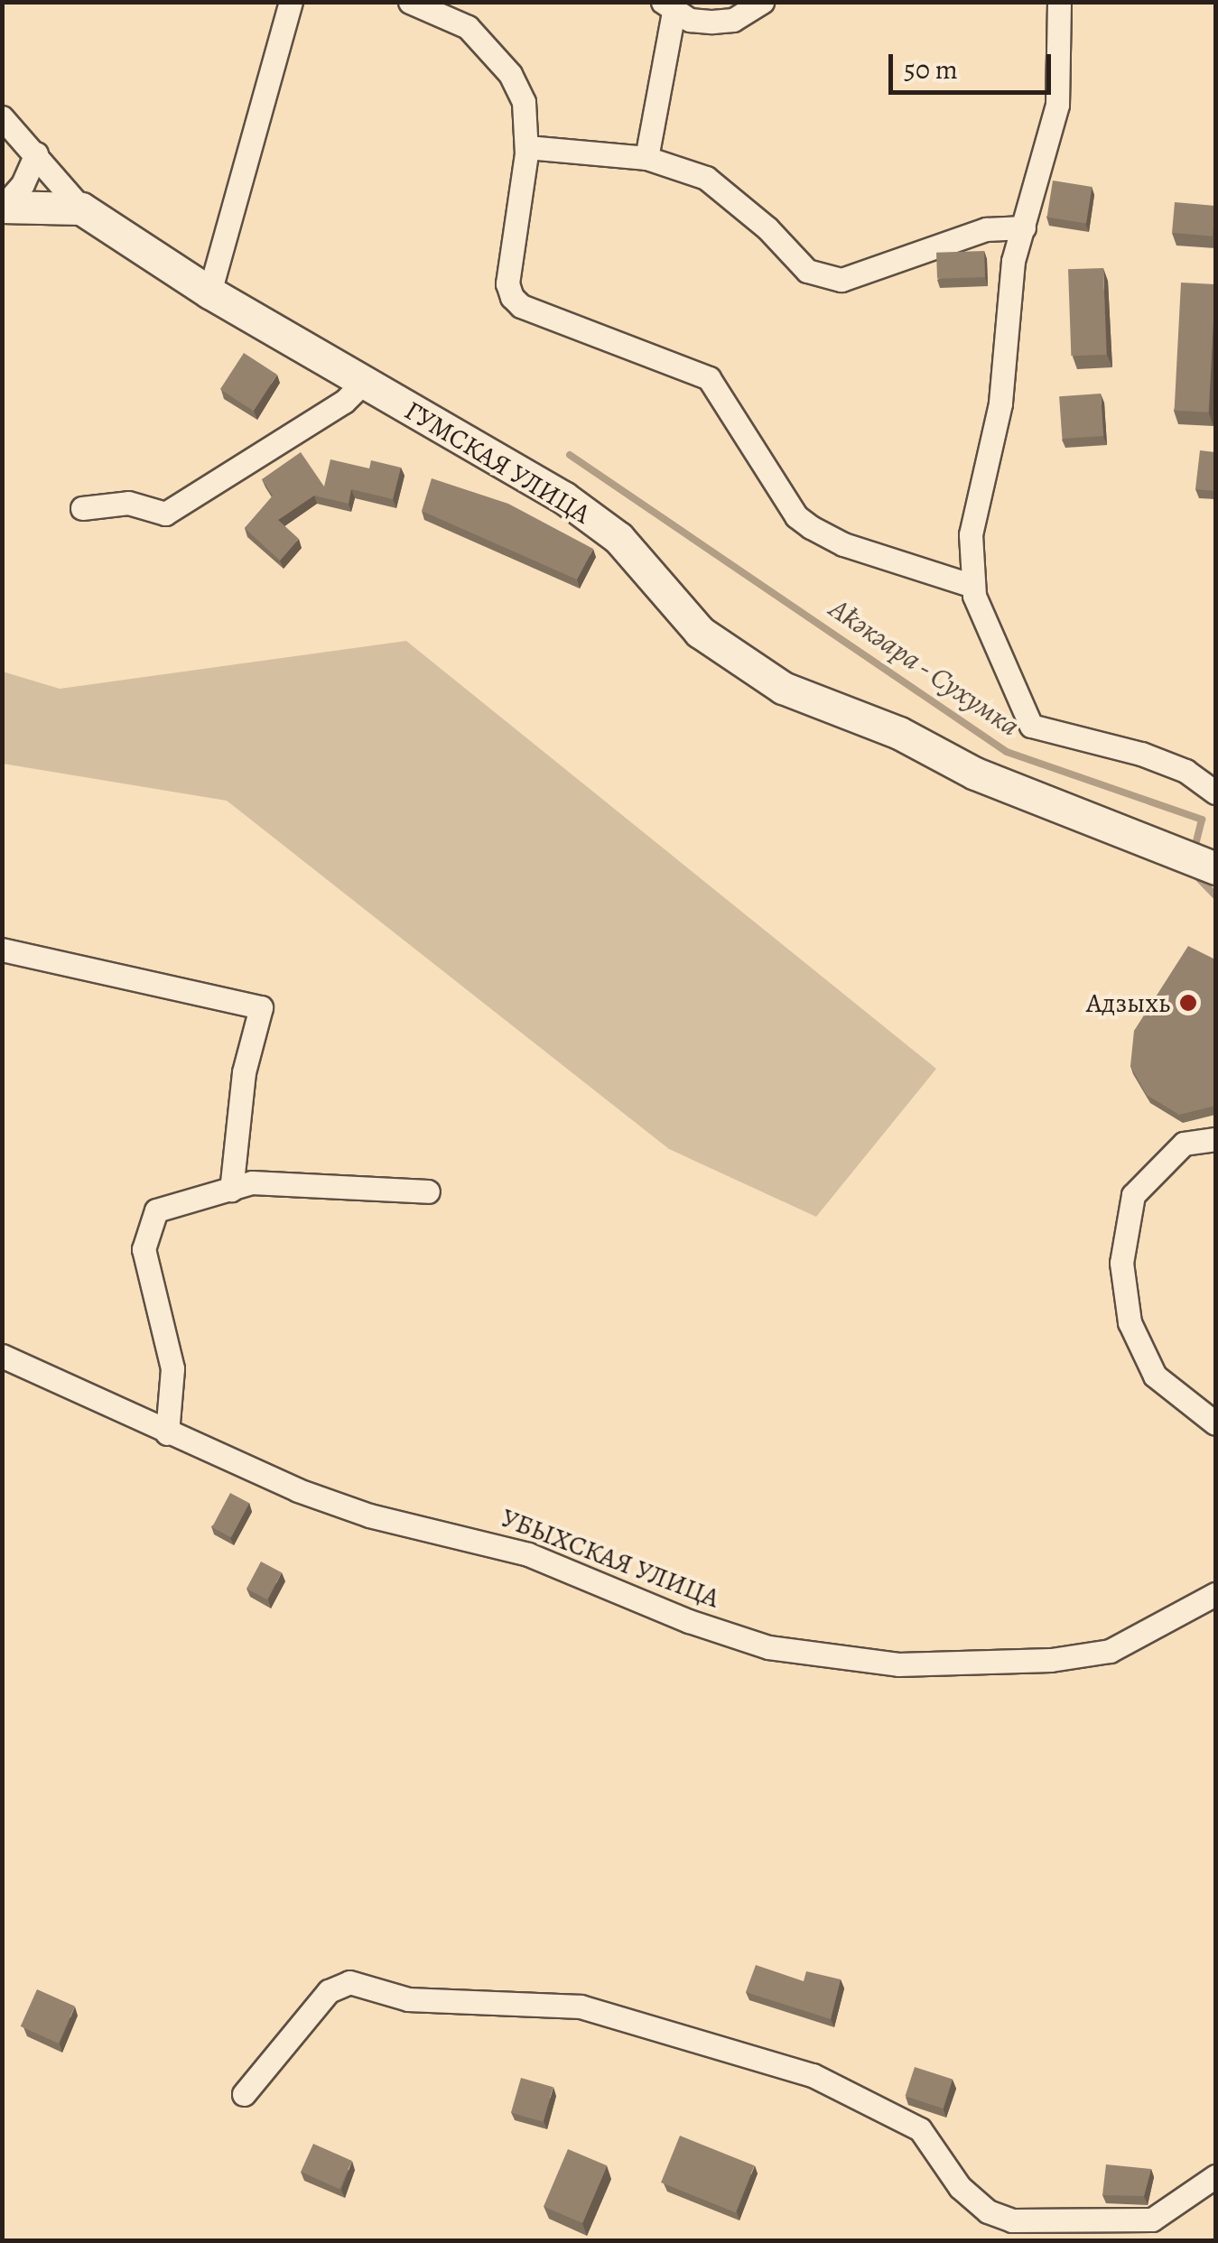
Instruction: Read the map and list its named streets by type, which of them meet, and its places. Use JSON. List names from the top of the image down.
{
  "streets": {
    "street": ["ГУМСКАЯ УЛИЦА", "УБЫХСКАЯ УЛИЦА"]
  },
  "water": ["Аҟәкәара - Сухумка"],
  "places": ["Адзыхь"],
  "scale_bar": "50 m"
}
